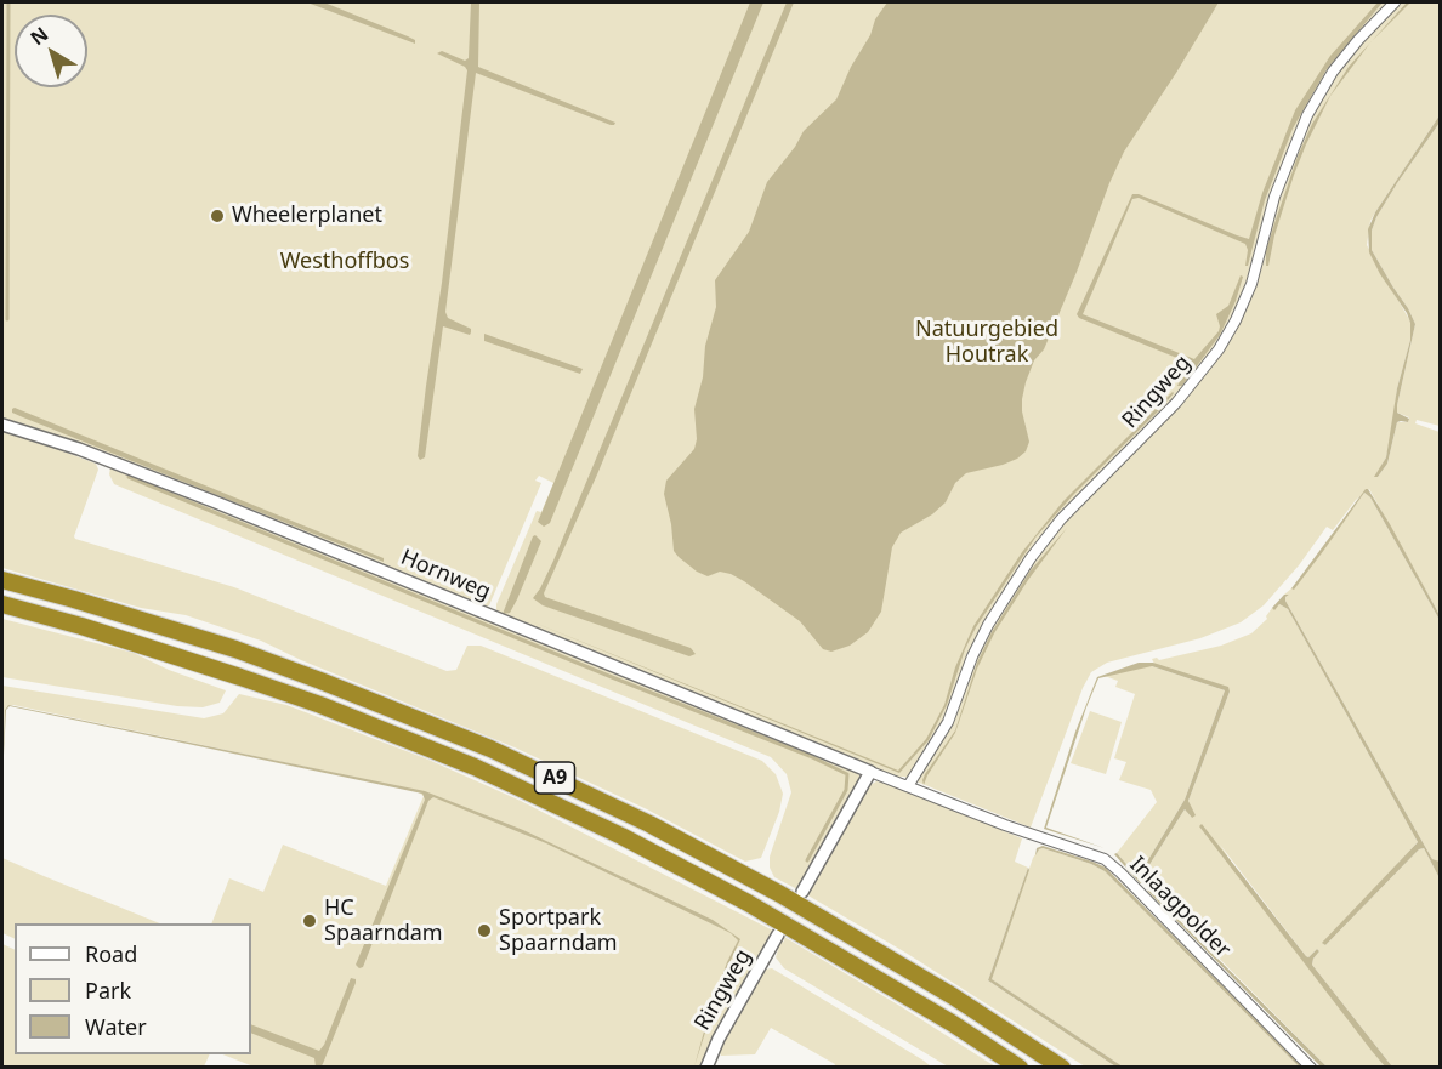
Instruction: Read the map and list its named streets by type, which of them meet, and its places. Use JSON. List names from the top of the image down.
{
  "streets": {
    "highway": ["A9"],
    "street": ["Ringweg", "Hornweg", "Inlaagpolder"]
  },
  "crossings": [
    ["Ringweg", "Inlaagpolder"],
    ["Hornweg", "Inlaagpolder"]
  ],
  "parks": ["Westhoffbos", "Natuurgebied Houtrak"],
  "places": ["Wheelerplanet", "HC Spaarndam", "Sportpark Spaarndam"],
  "legend": ["Road", "Park", "Water"],
  "north": "top left"
}
